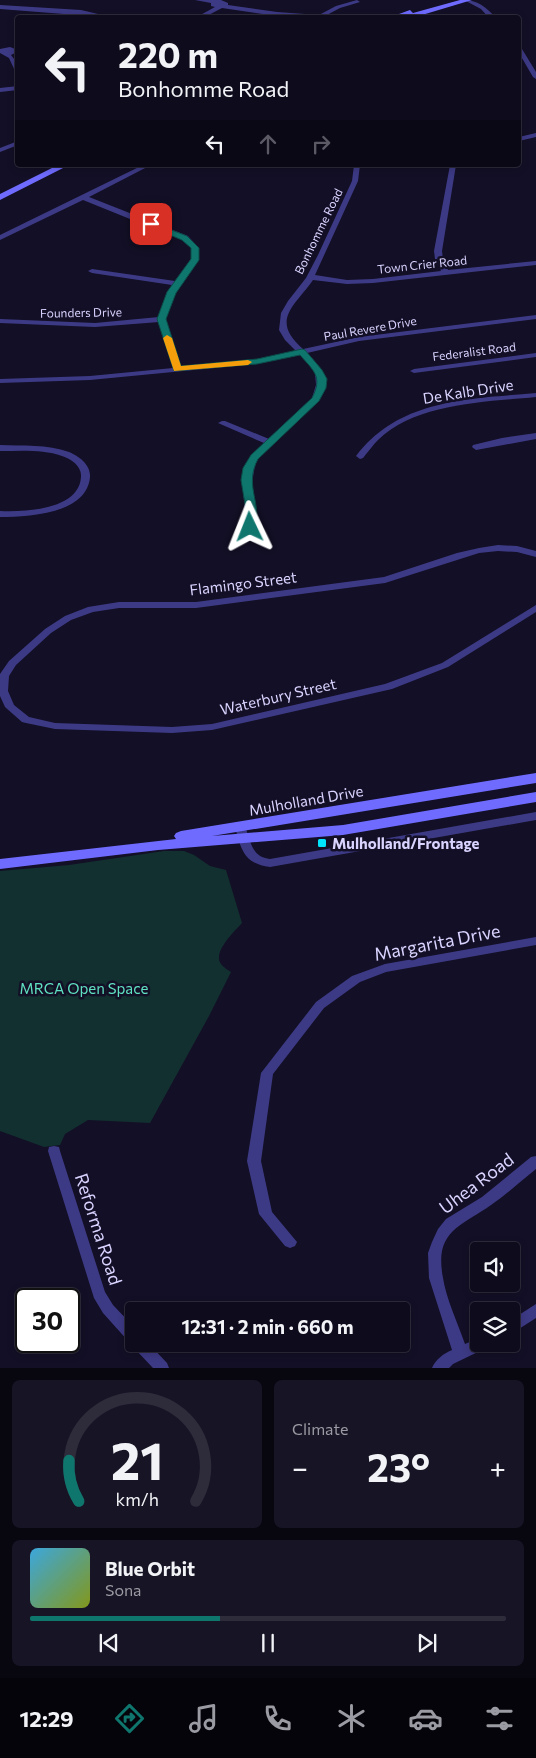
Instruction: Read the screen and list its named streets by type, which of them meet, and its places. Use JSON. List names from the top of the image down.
{
  "streets": {
    "main road": ["Mulholland Drive"],
    "street": [
      "Bonhomme Road",
      "Town Crier Road",
      "Founders Drive",
      "Paul Revere Drive",
      "Federalist Road",
      "De Kalb Drive",
      "Flamingo Street",
      "Waterbury Street",
      "Margarita Drive",
      "Uhea Road",
      "Reforma Road"
    ]
  },
  "crossings": [
    ["Bonhomme Road", "Town Crier Road"],
    ["Bonhomme Road", "Paul Revere Drive"],
    ["Flamingo Street", "Waterbury Street"]
  ],
  "parks": ["MRCA Open Space"],
  "places": {
    "transit": ["Mulholland/Frontage"]
  },
  "page": {
    "turn": ["220 m", "Bonhomme Road"],
    "limit": "30",
    "trip": "12:31 · 2 min · 660 m",
    "tile": "Climate",
    "heat": ["−", "23°", "+"],
    "song": ["Blue Orbit", "Sona"],
    "tabs": "12:29",
    "gauge": ["21", "km/h"]
  }
}
